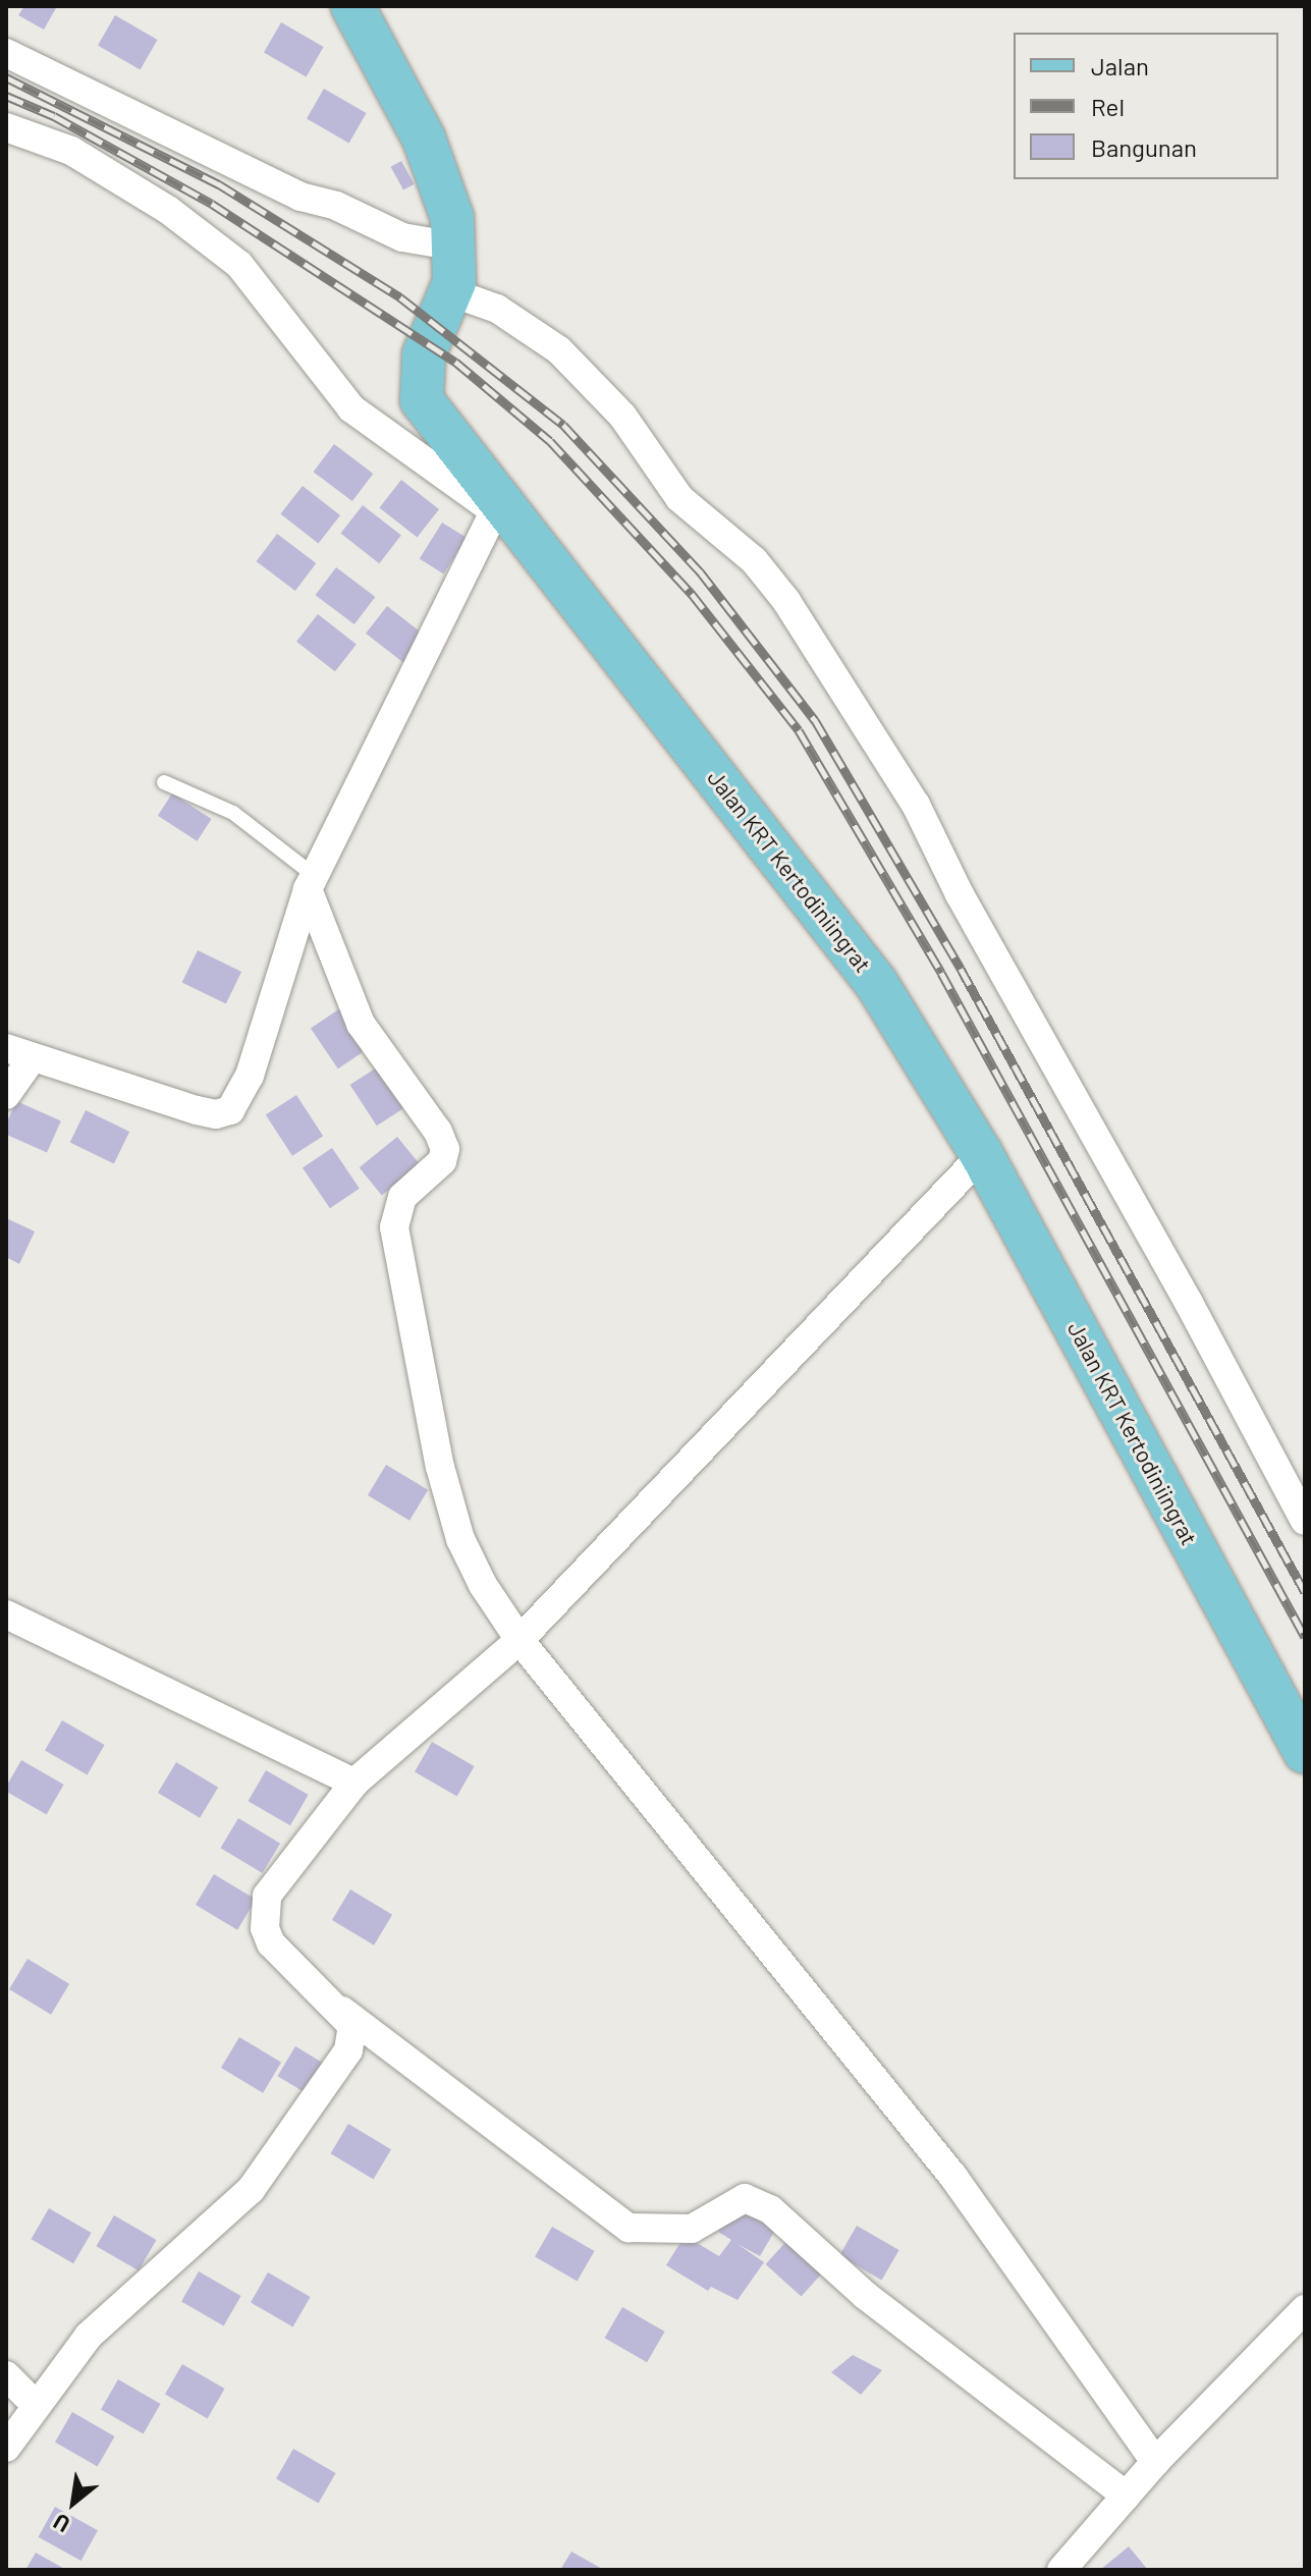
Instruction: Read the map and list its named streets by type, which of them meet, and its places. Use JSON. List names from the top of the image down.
{
  "streets": {
    "main road": ["Jalan KRT Kertodiniingrat"]
  },
  "legend": ["Jalan", "Rel", "Bangunan"],
  "north": "bottom left"
}
